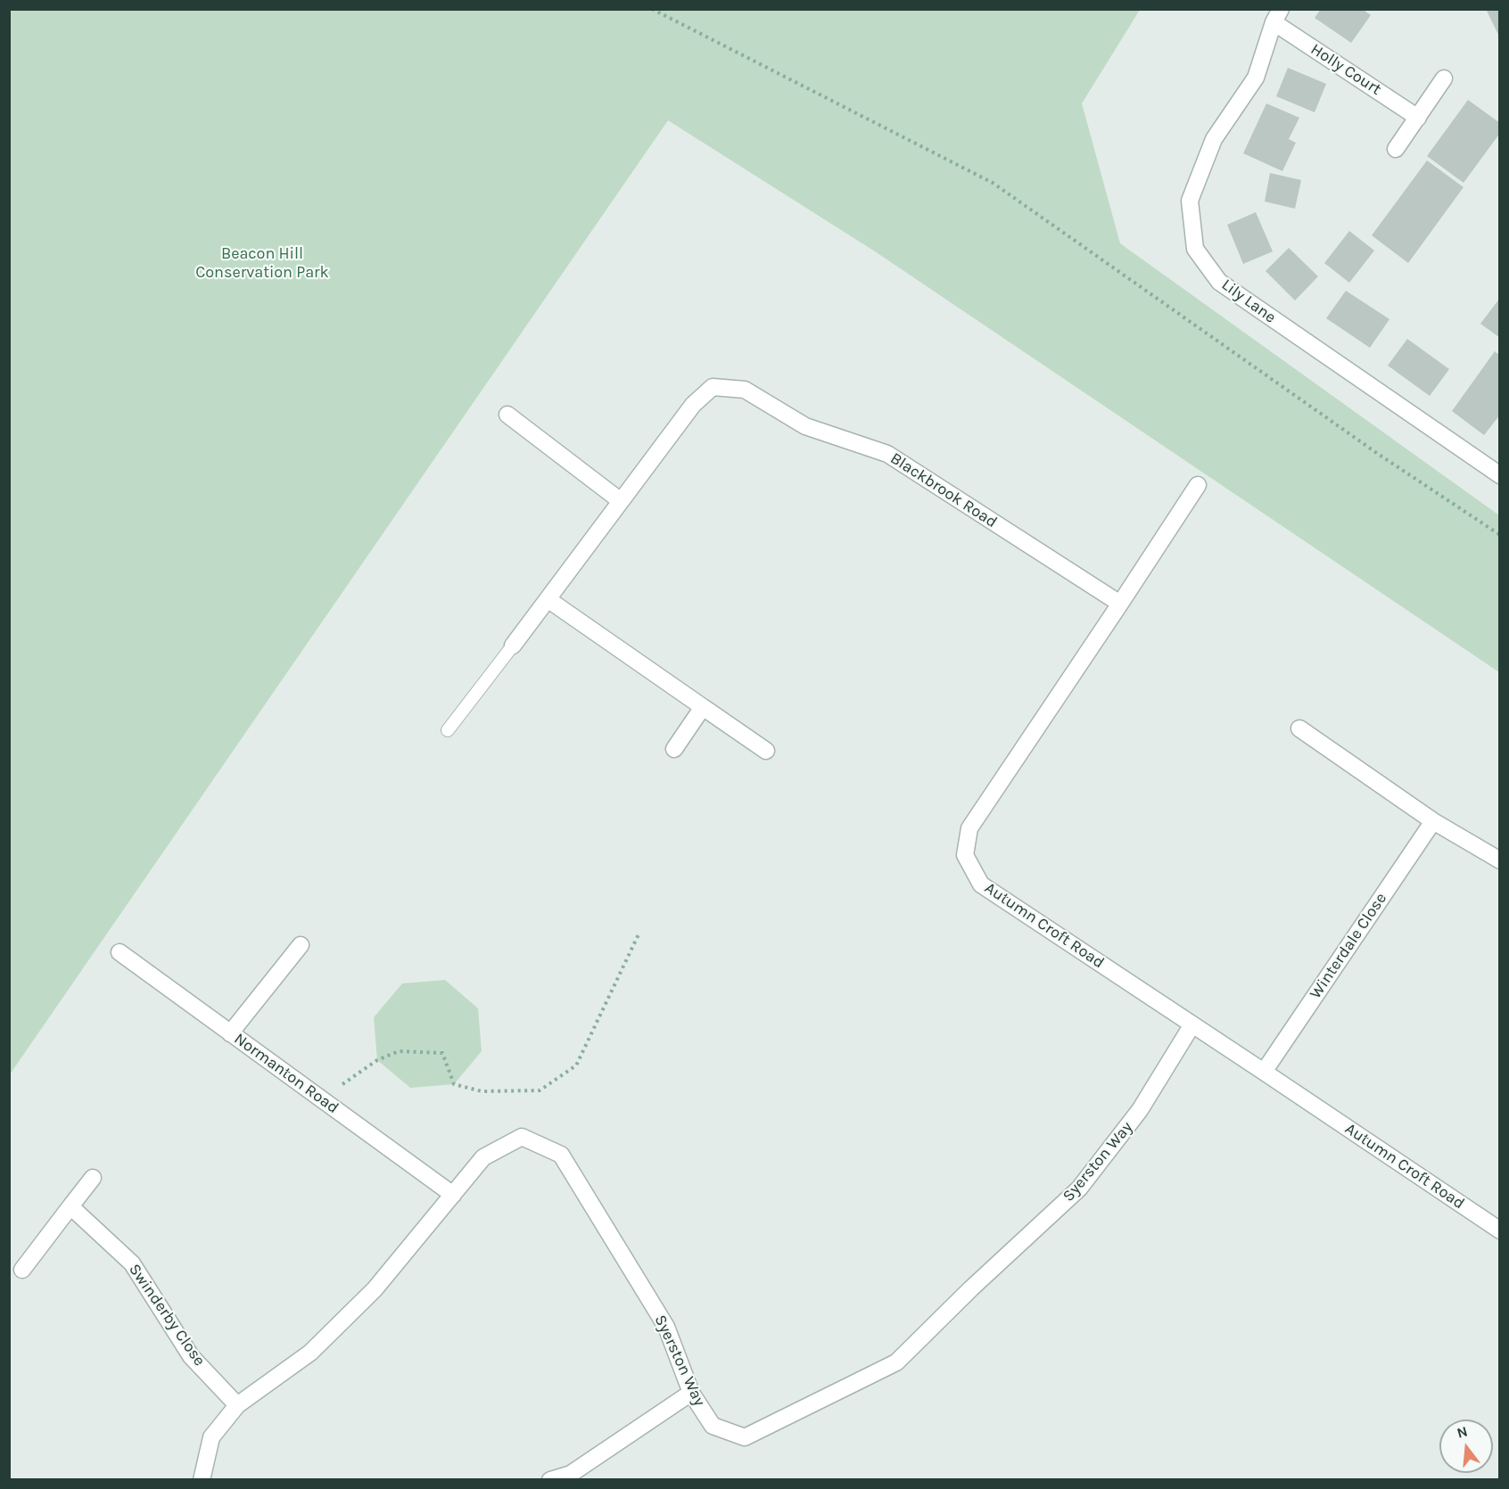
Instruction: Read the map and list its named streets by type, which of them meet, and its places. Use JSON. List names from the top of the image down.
{
  "streets": {
    "street": [
      "Holly Court",
      "Lily Lane",
      "Blackbrook Road",
      "Autumn Croft Road",
      "Winterdale Close",
      "Normanton Road",
      "Syerston Way",
      "Swinderby Close"
    ]
  },
  "crossings": [
    ["Holly Court", "Lily Lane"],
    ["Blackbrook Road", "Autumn Croft Road"],
    ["Autumn Croft Road", "Winterdale Close"],
    ["Autumn Croft Road", "Syerston Way"],
    ["Normanton Road", "Syerston Way"],
    ["Syerston Way", "Swinderby Close"]
  ],
  "parks": ["Beacon Hill Conservation Park"],
  "north": "top"
}
